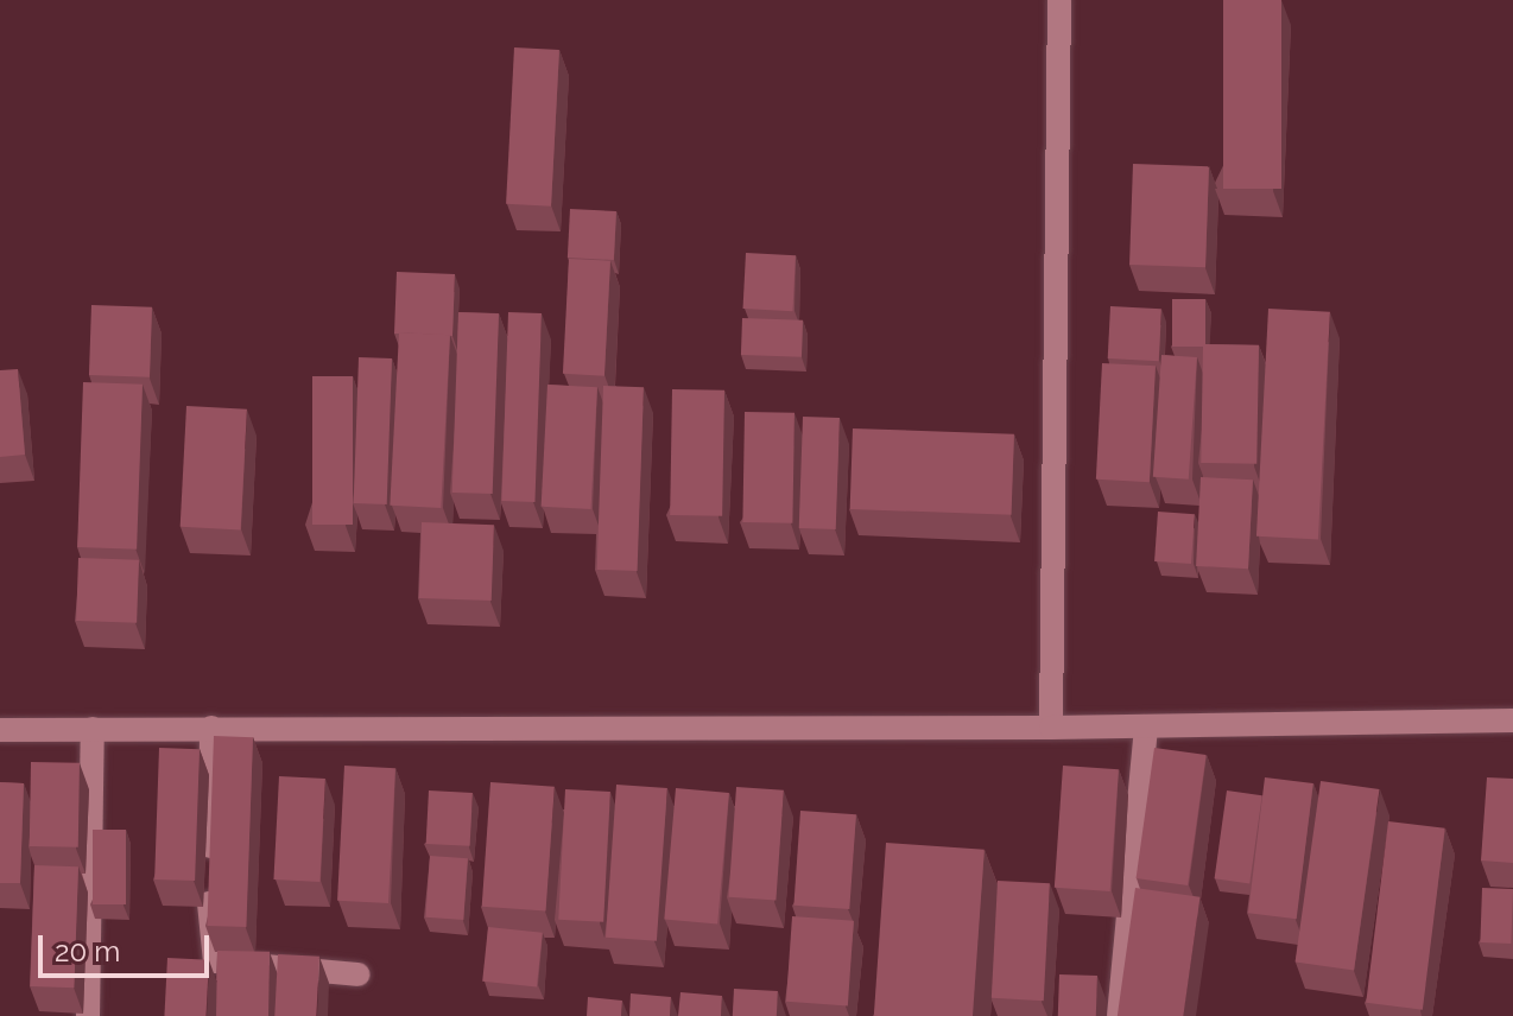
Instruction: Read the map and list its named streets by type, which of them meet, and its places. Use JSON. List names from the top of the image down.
{
  "scale_bar": "20 m"
}
